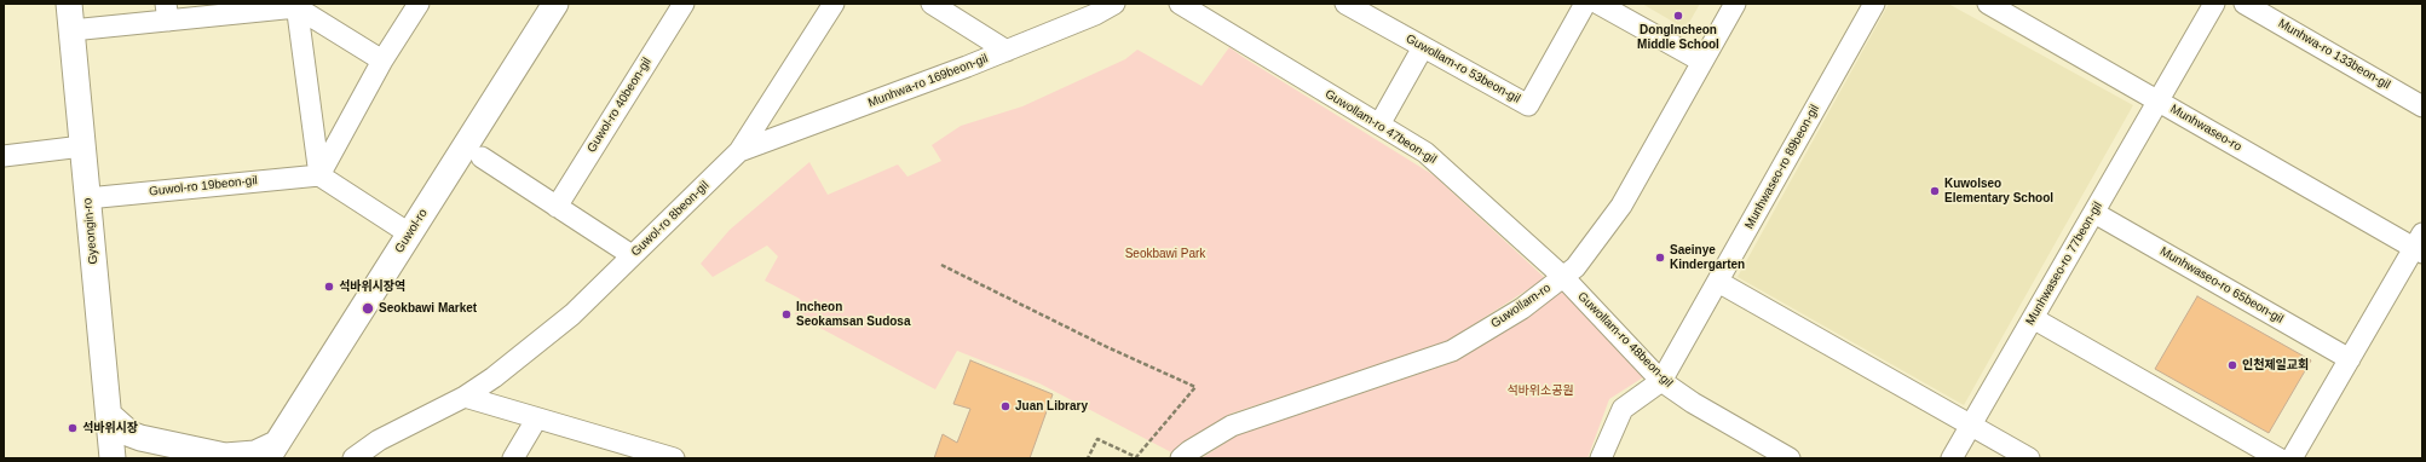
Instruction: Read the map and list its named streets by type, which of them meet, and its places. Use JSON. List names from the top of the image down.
{
  "streets": {
    "main road": ["Gyeongin-ro", "Guwol-ro"],
    "street": [
      "Munhwa-ro 133beon-gil",
      "Guwollam-ro 53beon-gil",
      "Munhwa-ro 169beon-gil",
      "Guwol-ro 40beon-gil",
      "Guwollam-ro 47beon-gil",
      "Munhwaseo-ro",
      "Munhwaseo-ro 89beon-gil",
      "Guwol-ro 19beon-gil",
      "Guwol-ro 8beon-gil",
      "Munhwaseo-ro 77beon-gil",
      "Munhwaseo-ro 65beon-gil",
      "Guwollam-ro",
      "Guwollam-ro 48beon-gil"
    ]
  },
  "crossings": [
    ["Munhwa-ro 169beon-gil", "Guwol-ro 8beon-gil"],
    ["Guwollam-ro 47beon-gil", "Guwollam-ro"],
    ["Guwollam-ro 47beon-gil", "Guwollam-ro 48beon-gil"],
    ["Munhwaseo-ro", "Munhwaseo-ro 77beon-gil"],
    ["Munhwaseo-ro 89beon-gil", "Guwollam-ro 48beon-gil"],
    ["Guwol-ro 19beon-gil", "Gyeongin-ro"],
    ["Munhwaseo-ro 77beon-gil", "Munhwaseo-ro 65beon-gil"],
    ["Guwollam-ro", "Guwollam-ro 48beon-gil"]
  ],
  "parks": ["Seokbawi Park", "석바위소공원"],
  "places": [
    "DongIncheon Middle School",
    "Kuwolseo Elementary School",
    "Saeinye Kindergarten",
    "석바위시장역",
    "Seokbawi Market",
    "Incheon Seokamsan Sudosa",
    "인천제일교회",
    "Juan Library",
    "석바위시장"
  ]
}
